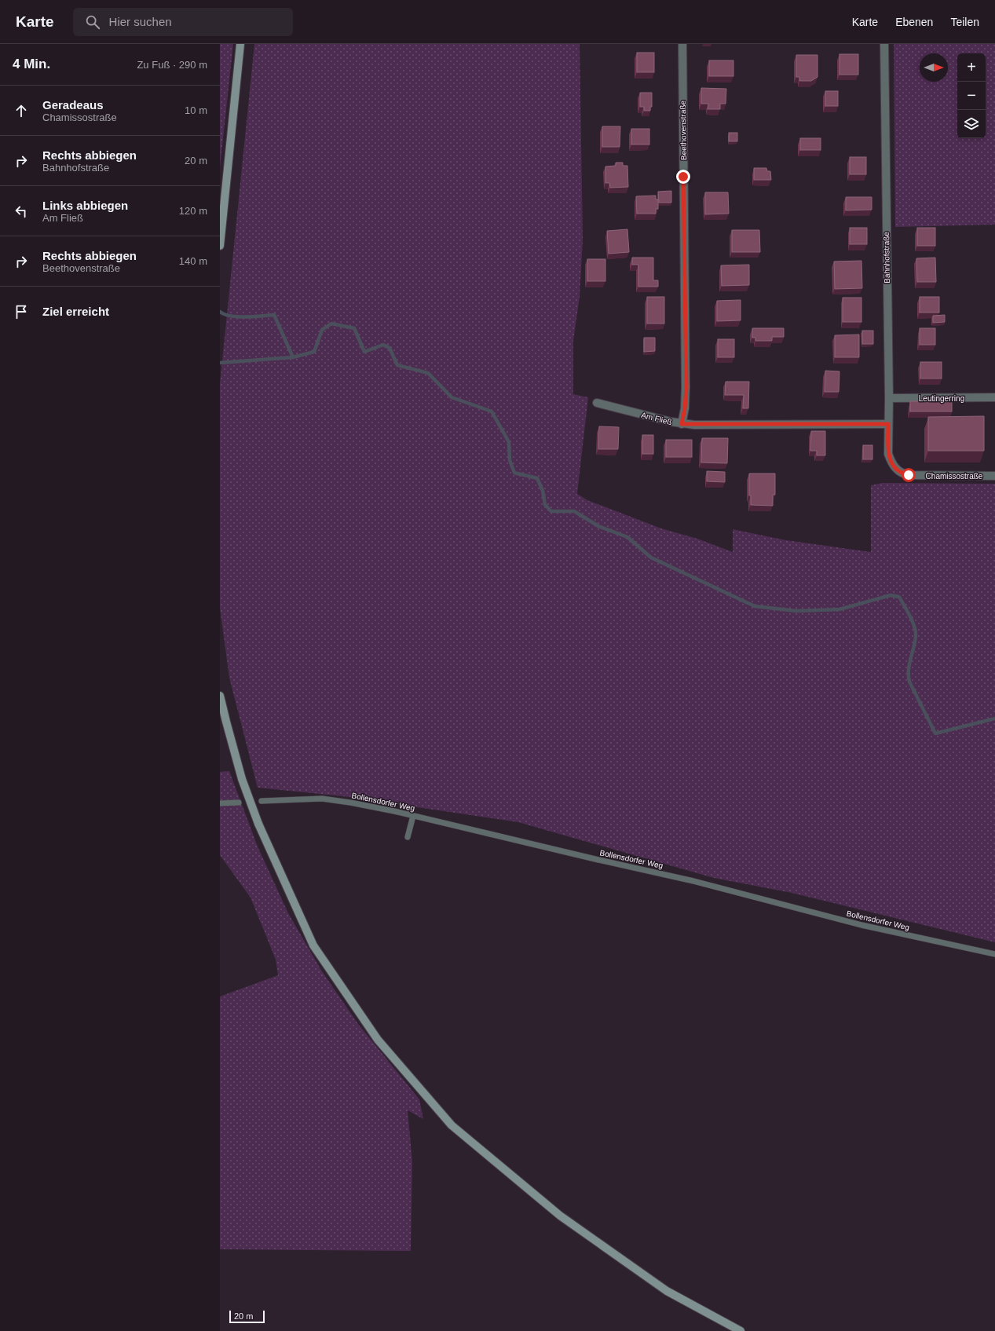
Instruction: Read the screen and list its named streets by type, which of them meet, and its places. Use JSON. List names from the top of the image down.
{
  "streets": {
    "street": [
      "Beethovenstraße",
      "Bahnhofstraße",
      "Leutingerring",
      "Am Fließ",
      "Chamissostraße"
    ],
    "lane": ["Bollensdorfer Weg"]
  },
  "crossings": [
    ["Beethovenstraße", "Am Fließ"],
    ["Bahnhofstraße", "Leutingerring"],
    ["Bahnhofstraße", "Am Fließ"],
    ["Bahnhofstraße", "Chamissostraße"]
  ],
  "scale_bar": "20 m",
  "north": "right",
  "page": {
    "header": "Karte",
    "search": "Hier suchen",
    "nav": ["Karte", "Ebenen", "Teilen"],
    "heading": ["4 Min.", "Zu Fuß · 290 m"],
    "map_buttons": ["+", "−"],
    "list": [
      ["Geradeaus", "Chamissostraße", "10 m"],
      ["Rechts abbiegen", "Bahnhofstraße", "20 m"],
      ["Links abbiegen", "Am Fließ", "120 m"],
      ["Rechts abbiegen", "Beethovenstraße", "140 m"],
      "Ziel erreicht"
    ],
    "scale": "20 m"
  }
}
